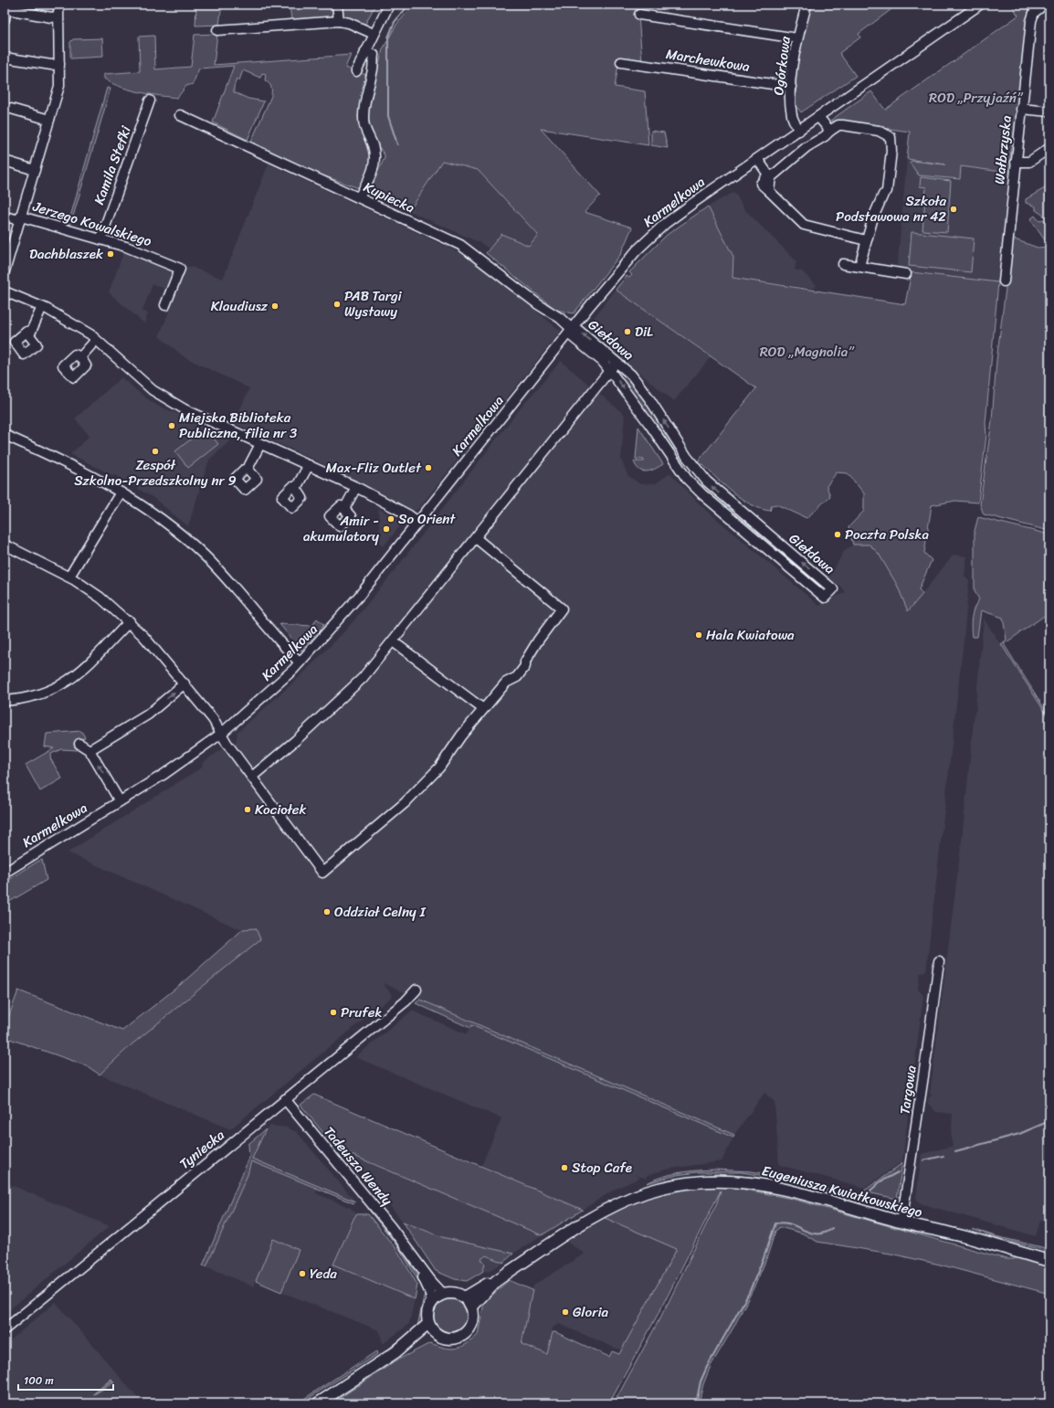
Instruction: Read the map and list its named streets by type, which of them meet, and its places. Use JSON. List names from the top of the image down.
{
  "streets": {
    "main road": ["Eugeniusza Kwiatkowskiego"],
    "street": [
      "Marchewkowa",
      "Ogórkowa",
      "Wałbrzyska",
      "Kamila Stefki",
      "Kupiecka",
      "Karmelkowa",
      "Jerzego Kowalskiego",
      "Giełdowa",
      "Targowa",
      "Tyniecka",
      "Tadeusza Wendy"
    ]
  },
  "crossings": [
    ["Marchewkowa", "Ogórkowa"],
    ["Ogórkowa", "Karmelkowa"],
    ["Kamila Stefki", "Jerzego Kowalskiego"],
    ["Kupiecka", "Karmelkowa"],
    ["Kupiecka", "Giełdowa"],
    ["Karmelkowa", "Giełdowa"],
    ["Targowa", "Eugeniusza Kwiatkowskiego"],
    ["Tyniecka", "Tadeusza Wendy"],
    ["Tadeusza Wendy", "Eugeniusza Kwiatkowskiego"]
  ],
  "parks": ["ROD „Przyjaźń”", "ROD „Magnolia”"],
  "places": [
    "Szkoła Podstawowa nr 42",
    "Dachblaszek",
    "PAB Targi Wystawy",
    "Klaudiusz",
    "DiL",
    "Miejska Biblioteka Publiczna, filia nr 3",
    "Zespół Szkolno-Przedszkolny nr 9",
    "Max-Fliz Outlet",
    "So Orient",
    "Amir - akumulatory",
    "Poczta Polska",
    "Hala Kwiatowa",
    "Kociołek",
    "Oddział Celny I",
    "Prufek",
    "Stop Cafe",
    "Yeda",
    "Gloria"
  ],
  "scale_bar": "100 m"
}
